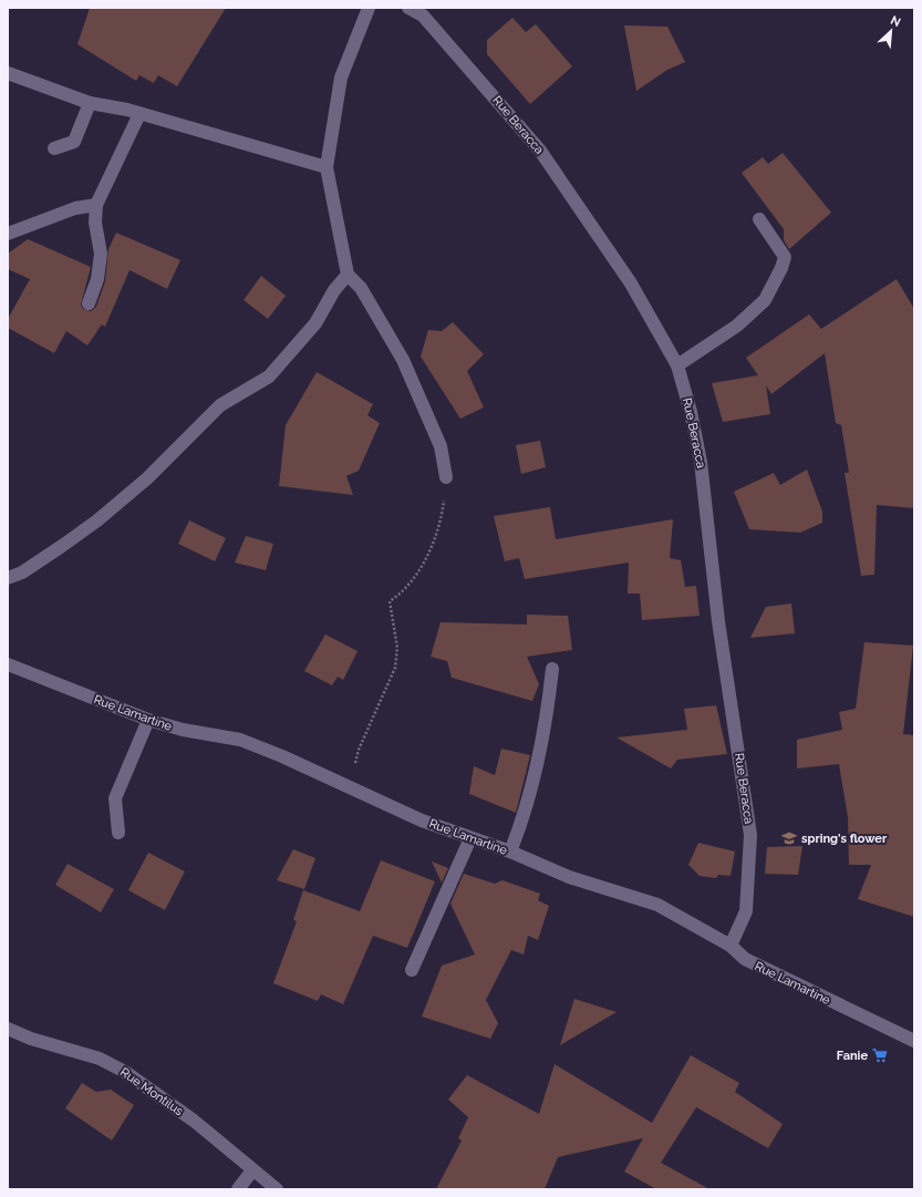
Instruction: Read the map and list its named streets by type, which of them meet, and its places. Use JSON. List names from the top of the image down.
{
  "streets": {
    "street": ["Rue Beracca", "Rue Lamartine", "Rue Montilus"]
  },
  "crossings": [
    ["Rue Beracca", "Rue Lamartine"]
  ],
  "places": {
    "school or university": ["spring's flower"],
    "supermarket": ["Fanie"]
  },
  "north": "top right"
}
